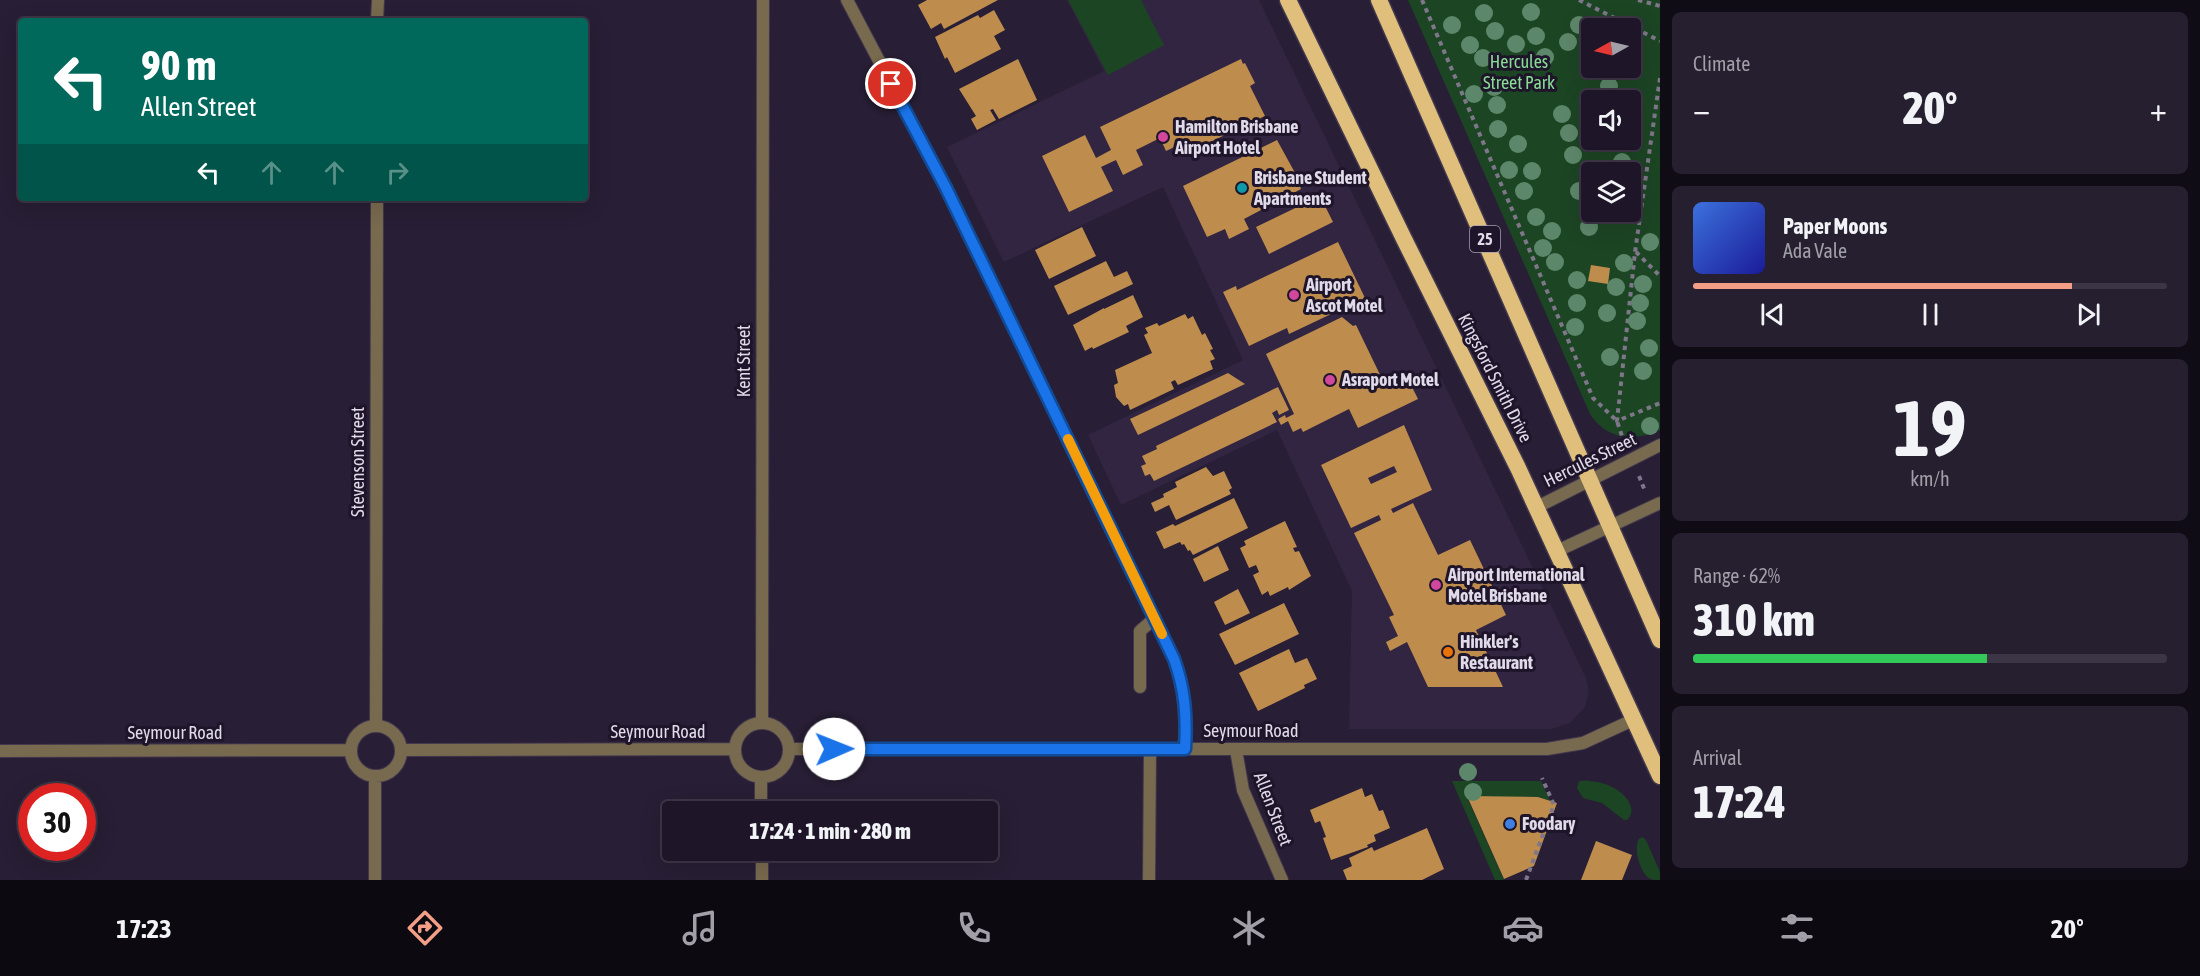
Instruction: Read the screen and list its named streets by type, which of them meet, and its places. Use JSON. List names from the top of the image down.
{
  "streets": {
    "highway": ["25", "Kingsford Smith Drive"],
    "street": [
      "Kent Street",
      "Hercules Street",
      "Stevenson Street",
      "Seymour Road",
      "Allen Street"
    ]
  },
  "crossings": [
    ["25", "Hercules Street"],
    ["Kent Street", "Seymour Road"],
    ["Kingsford Smith Drive", "Hercules Street"],
    ["Kingsford Smith Drive", "Seymour Road"],
    ["Stevenson Street", "Seymour Road"],
    ["Seymour Road", "Allen Street"]
  ],
  "parks": ["Hercules Street Park"],
  "places": [
    "Hamilton Brisbane Airport Hotel",
    "Brisbane Student Apartments",
    "Airport Ascot Motel",
    "Asraport Motel",
    "Airport International Motel Brisbane",
    "Hinkler's Restaurant",
    "Foodary"
  ],
  "north": "left",
  "page": {
    "tile": [
      "Climate",
      ["19", "km/h"],
      ["Range · 62%", "310 km"],
      ["Arrival", "17:24"]
    ],
    "turn": ["90 m", "Allen Street"],
    "heat": ["−", "20°", "+"],
    "song": ["Paper Moons", "Ada Vale"],
    "limit": "30",
    "trip": "17:24 · 1 min · 280 m",
    "tabs": ["17:23", "20°"]
  }
}
